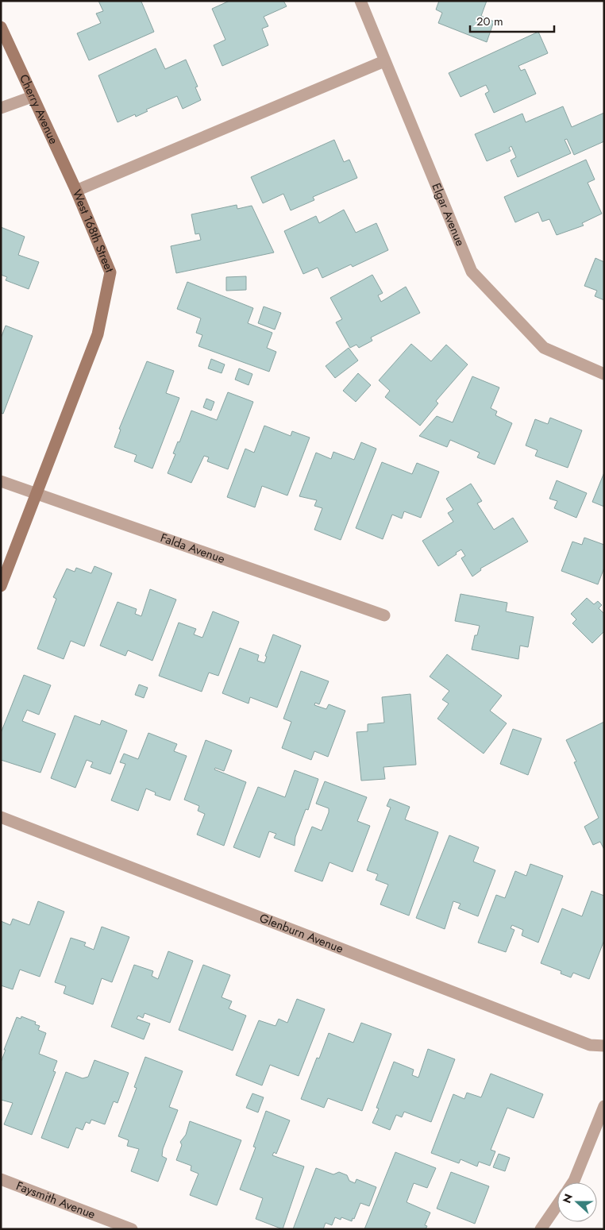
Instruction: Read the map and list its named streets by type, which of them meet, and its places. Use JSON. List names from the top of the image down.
{
  "streets": {
    "street": [
      "Cherry Avenue",
      "Elgar Avenue",
      "West 168th Street",
      "Falda Avenue",
      "Glenburn Avenue",
      "Faysmith Avenue"
    ]
  },
  "crossings": [
    ["Cherry Avenue", "West 168th Street"],
    ["Elgar Avenue", "West 168th Street"],
    ["West 168th Street", "Falda Avenue"]
  ],
  "scale_bar": "20 m",
  "north": "left"
}
